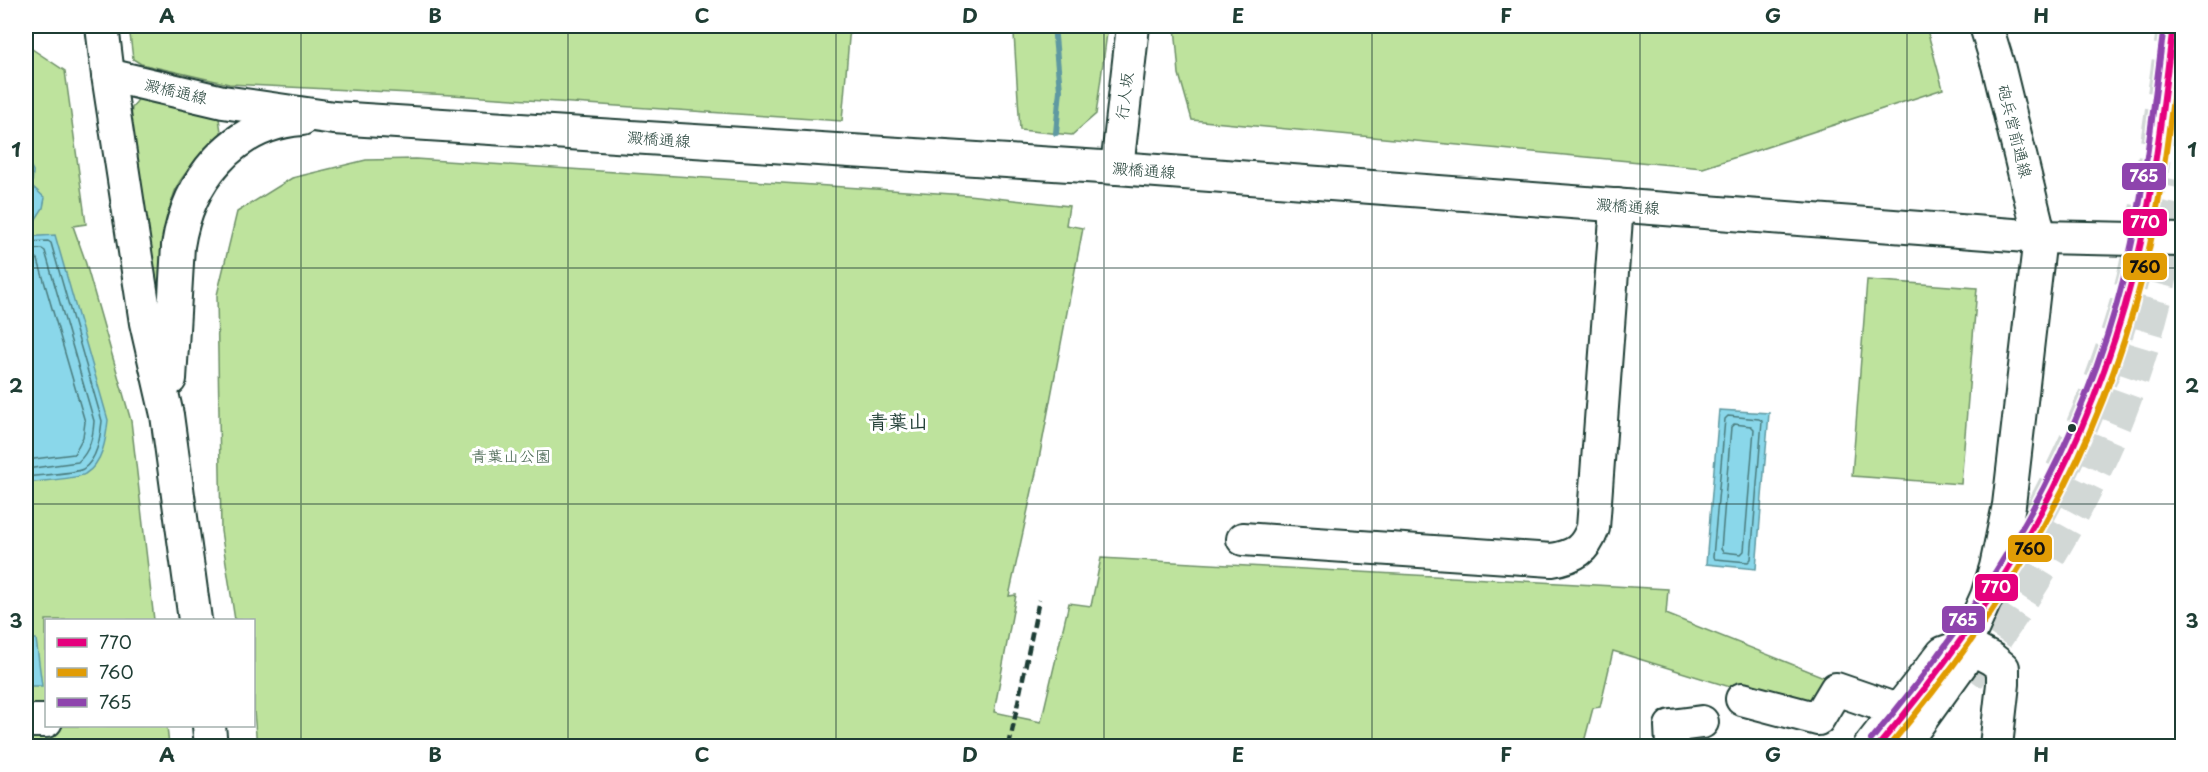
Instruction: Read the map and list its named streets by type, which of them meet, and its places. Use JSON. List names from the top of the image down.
{
  "streets": {
    "street": ["澱橋通線", "行人坂", "砲兵営前通線"]
  },
  "crossings": [
    ["澱橋通線", "行人坂"],
    ["澱橋通線", "砲兵営前通線"]
  ],
  "districts": ["青葉山"],
  "parks": ["青葉山公園"],
  "lines": ["transit line 770", "transit line 765", "transit line 760"],
  "legend": ["770", "760", "765"],
  "grid": {
    "columns": [
      "A",
      "B",
      "C",
      "D",
      "E",
      "F",
      "G",
      "H"
    ],
    "rows": ["1", "2", "3"]
  }
}
